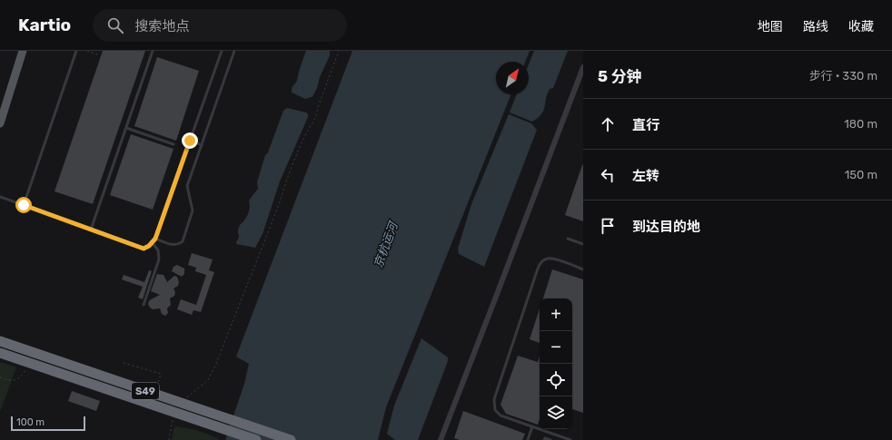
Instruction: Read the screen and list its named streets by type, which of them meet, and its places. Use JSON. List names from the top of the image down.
{
  "streets": {
    "highway": ["S49"]
  },
  "water": ["京杭运河"],
  "scale_bar": "100 m",
  "north": "top right",
  "page": {
    "header": "Kartio",
    "search": "搜索地点",
    "nav": ["地图", "路线", "收藏"],
    "heading": ["5 分钟", "步行 · 330 m"],
    "list": [
      ["直行", "180 m"],
      ["左转", "150 m"],
      "到达目的地"
    ],
    "map_buttons": ["+", "−"],
    "scale": "100 m"
  }
}
